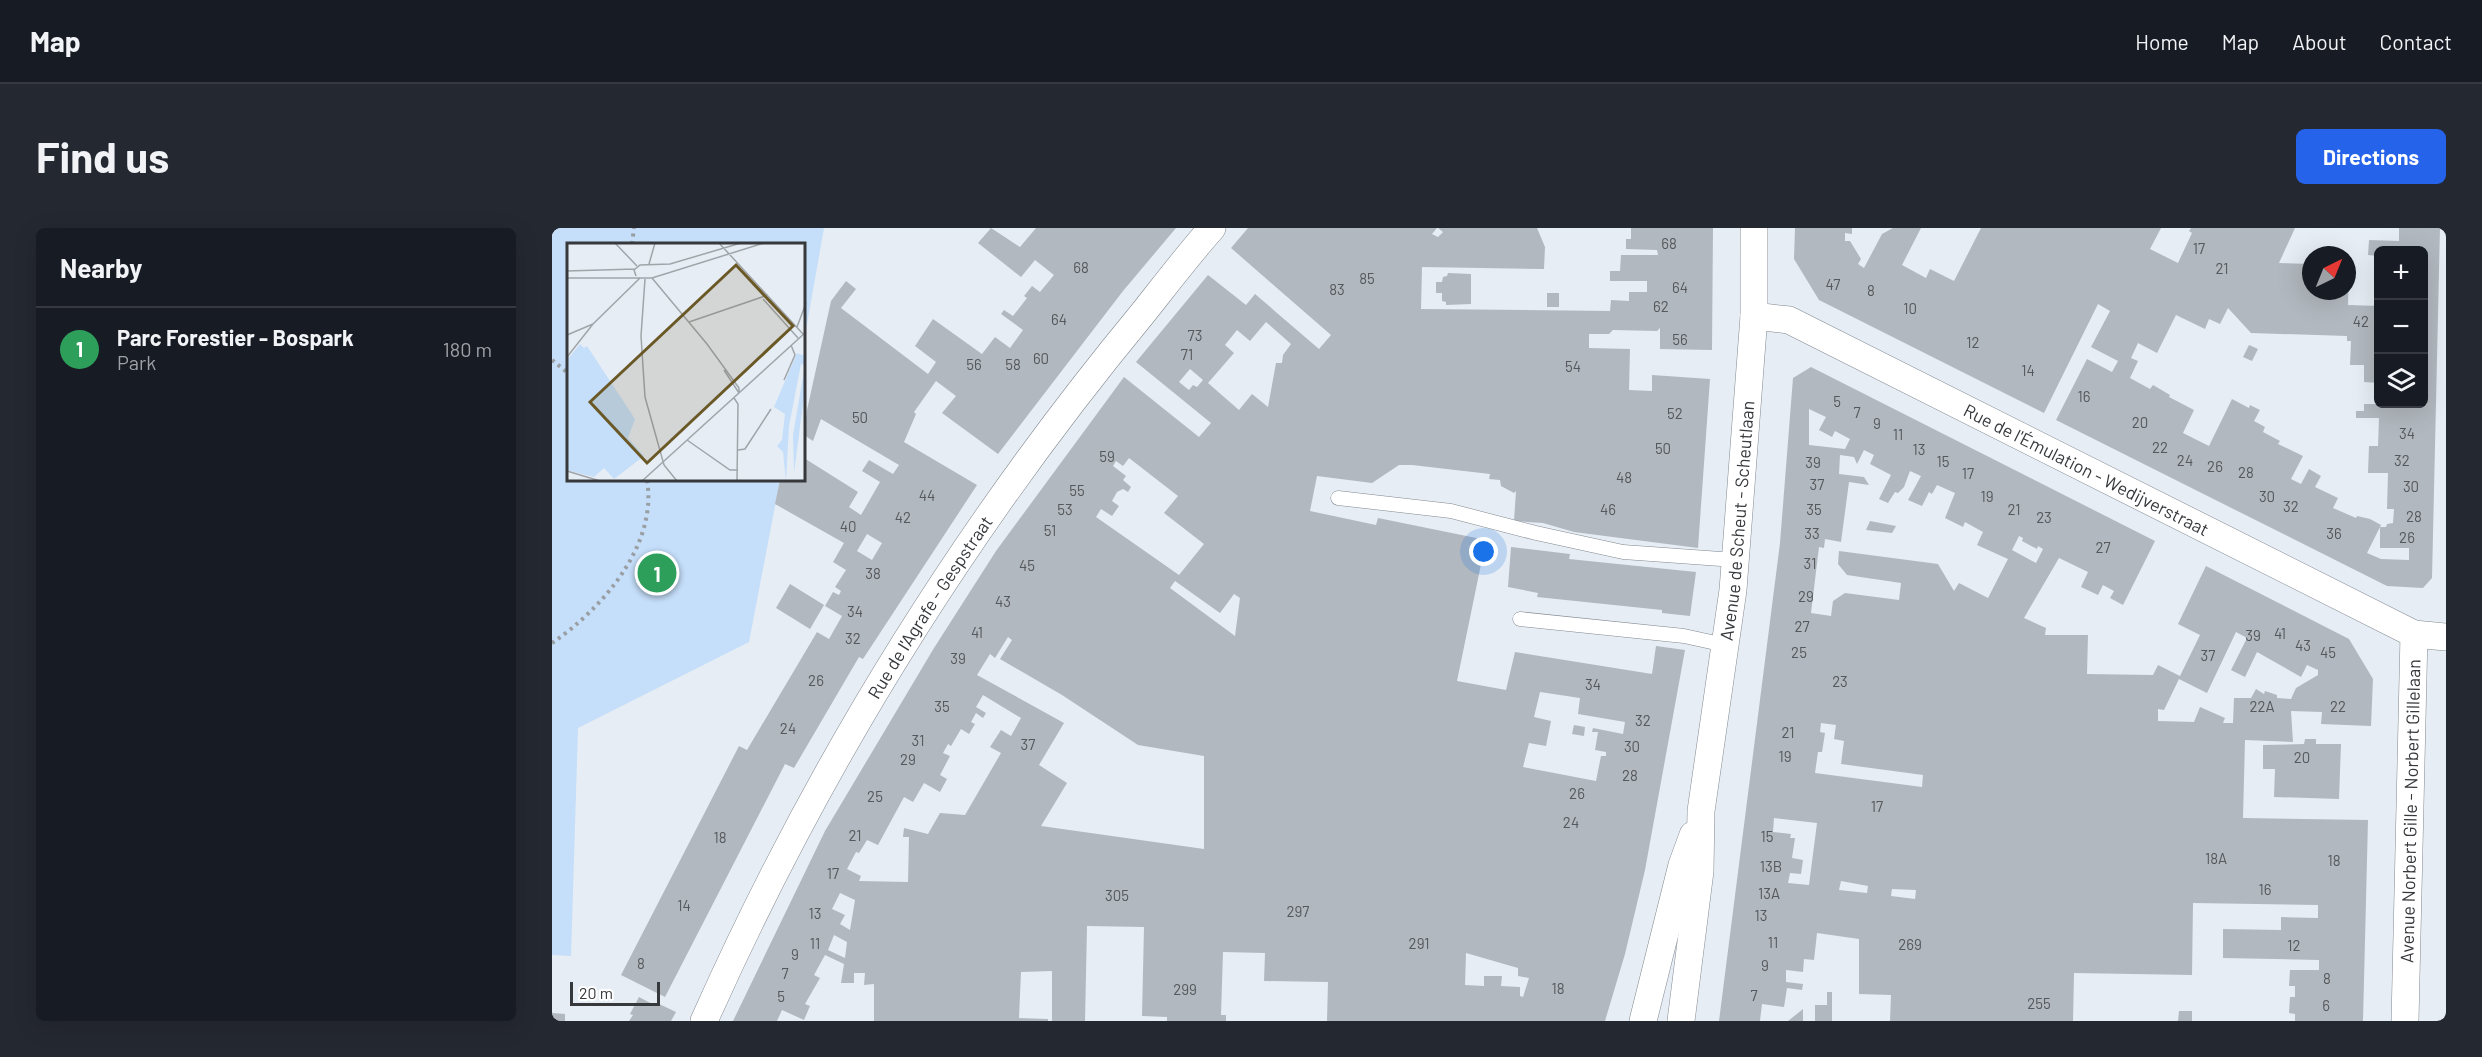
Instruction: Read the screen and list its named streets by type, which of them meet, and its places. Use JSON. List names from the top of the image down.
{
  "streets": {
    "street": [
      "Rue de l'Émulation - Wedijverstraat",
      "Avenue de Scheut - Scheutlaan",
      "Rue de l'Agrafe - Gespstraat",
      "Avenue Norbert Gille - Norbert Gillelaan"
    ]
  },
  "crossings": [
    ["Rue de l'Émulation - Wedijverstraat", "Avenue de Scheut - Scheutlaan"],
    ["Rue de l'Émulation - Wedijverstraat", "Avenue Norbert Gille - Norbert Gillelaan"]
  ],
  "house_numbers": [
    "68",
    "17",
    "68",
    "21",
    "85",
    "47",
    "64",
    "83",
    "8",
    "62",
    "10",
    "64",
    "42",
    "73",
    "56",
    "12",
    "71",
    "60",
    "56",
    "58",
    "54",
    "14",
    "16",
    "5",
    "7",
    "52",
    "50",
    "20",
    "9",
    "34",
    "11",
    "22",
    "50",
    "13",
    "59",
    "24",
    "32",
    "15",
    "39",
    "26",
    "28",
    "17",
    "48",
    "37",
    "30",
    "55",
    "44",
    "19",
    "30",
    "32",
    "53",
    "46",
    "35",
    "21",
    "28",
    "42",
    "23",
    "40",
    "51",
    "33",
    "36",
    "26",
    "27",
    "31",
    "45",
    "38",
    "29",
    "43",
    "34",
    "27",
    "41",
    "41",
    "39",
    "32",
    "43",
    "25",
    "45",
    "37",
    "39",
    "26",
    "23",
    "34",
    "35",
    "22A",
    "22",
    "32",
    "24",
    "21",
    "31",
    "37",
    "30",
    "19",
    "20",
    "29",
    "28",
    "26",
    "25",
    "17",
    "24",
    "21",
    "15",
    "18",
    "18A",
    "18",
    "13B",
    "17",
    "16",
    "13A",
    "305",
    "14",
    "297",
    "13",
    "13",
    "11",
    "11",
    "291",
    "269",
    "12",
    "9",
    "8",
    "9",
    "7",
    "8",
    "18",
    "299",
    "7",
    "5",
    "255",
    "6"
  ],
  "scale_bar": "20 m",
  "north": "top right",
  "page": {
    "header": "Map",
    "nav": [
      "Home",
      "Map",
      "About",
      "Contact"
    ],
    "buttons": "Directions",
    "title": "Find us",
    "heading": "Nearby",
    "map_buttons": ["+", "−"],
    "list": [
      {
        "mark": "1",
        "name": "Parc Forestier - Bospark",
        "note": "Park",
        "value": "180 m"
      }
    ],
    "pins": "1",
    "scale": "20 m"
  }
}
